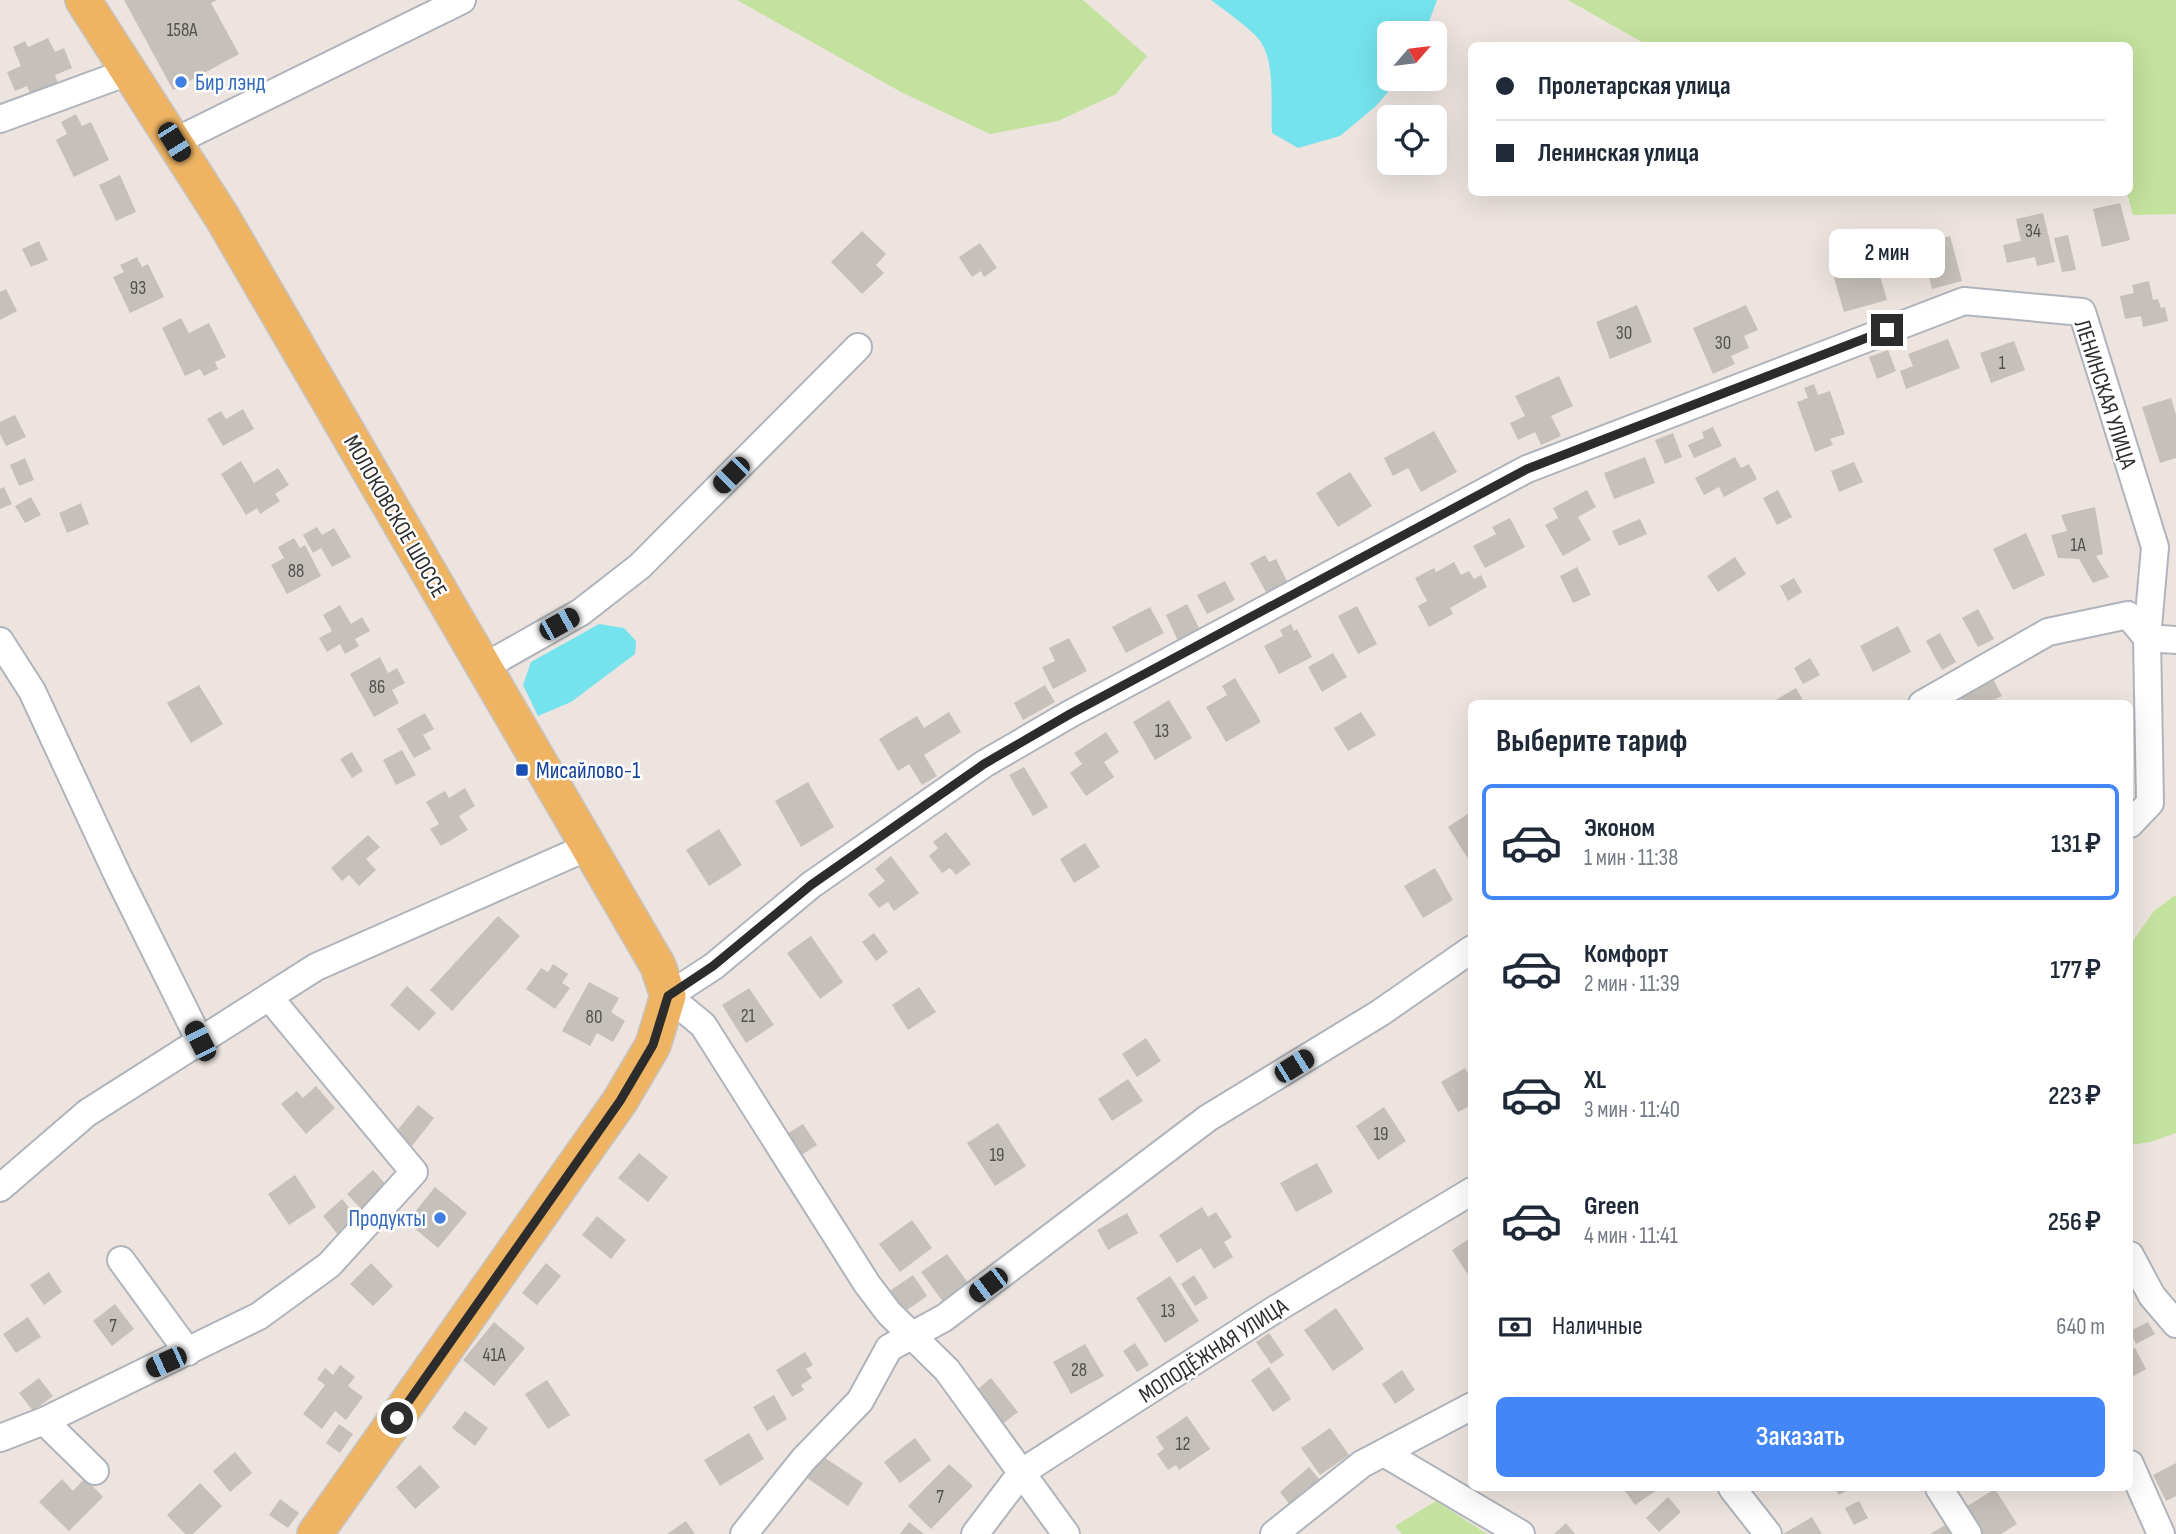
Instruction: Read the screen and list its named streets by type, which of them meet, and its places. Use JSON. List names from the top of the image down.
{
  "streets": {
    "main road": ["МОЛОКОВСКОЕ ШОССЕ"],
    "street": ["ЛЕНИНСКАЯ УЛИЦА", "МОЛОДЁЖНАЯ УЛИЦА"]
  },
  "crossings": [
    ["ЛЕНИНСКАЯ УЛИЦА", "МОЛОКОВСКОЕ ШОССЕ"]
  ],
  "places": {
    "other": ["Бир лэнд", "Продукты"],
    "transit": ["Мисайлово-1"]
  },
  "house_numbers": [
    "158А",
    "34",
    "93",
    "30",
    "30",
    "1",
    "1А",
    "88",
    "86",
    "13",
    "21",
    "80",
    "19",
    "19",
    "13",
    "7",
    "41А",
    "28",
    "12",
    "7"
  ],
  "north": "top right",
  "page": {
    "banner": ["Пролетарская улица", "Ленинская улица"],
    "bubble": "2 мин",
    "heading": "Выберите тариф",
    "list": [
      {
        "name": "Эконом",
        "note": "1 мин · 11:38",
        "value": "131 ₽"
      },
      {
        "name": "Комфорт",
        "note": "2 мин · 11:39",
        "value": "177 ₽"
      },
      {
        "name": "XL",
        "note": "3 мин · 11:40",
        "value": "223 ₽"
      },
      {
        "name": "Green",
        "note": "4 мин · 11:41",
        "value": "256 ₽"
      }
    ],
    "pay": ["Наличные", "640 m"],
    "buttons": "Заказать"
  }
}
